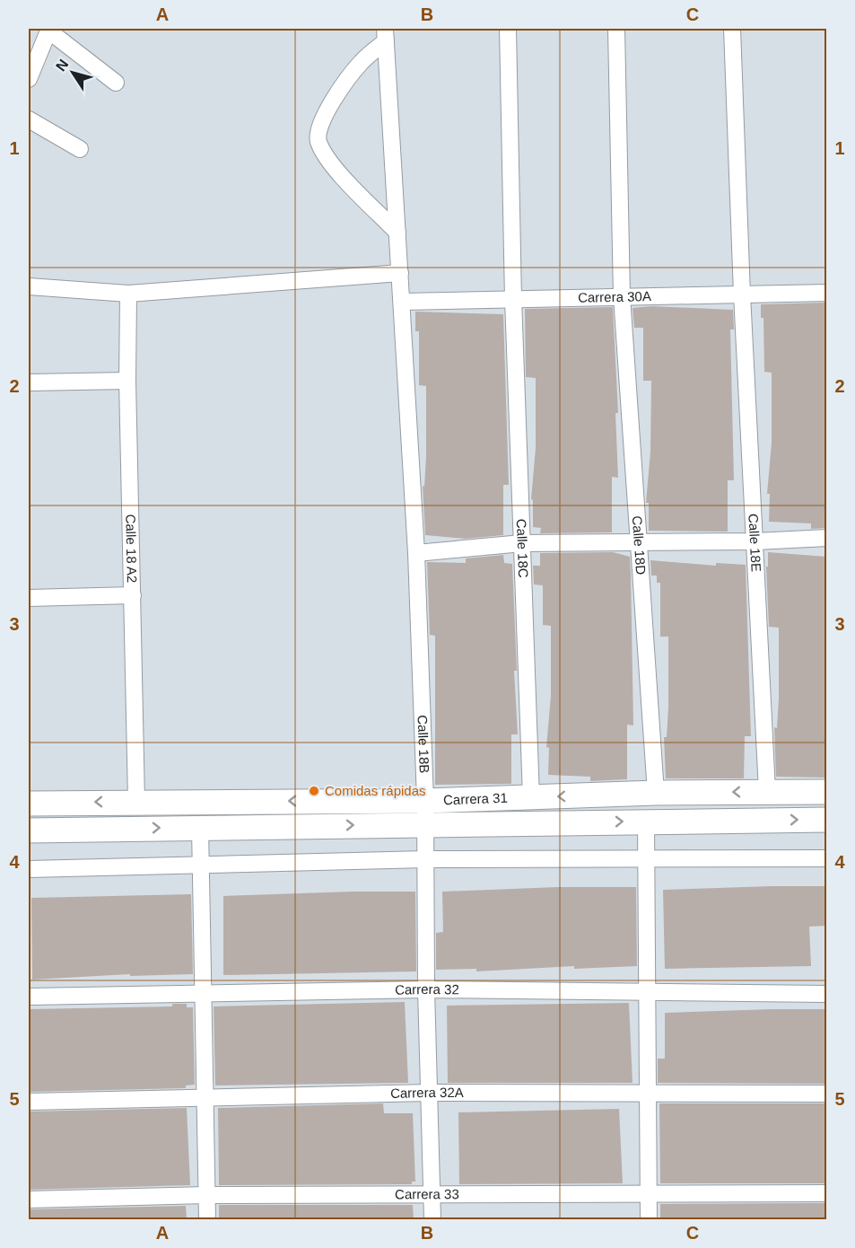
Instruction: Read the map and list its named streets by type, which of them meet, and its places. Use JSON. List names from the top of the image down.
{
  "streets": {
    "main road": ["Carrera 31"],
    "street": [
      "Carrera 30A",
      "Calle 18E",
      "Calle 18D",
      "Calle 18 A2",
      "Calle 18C",
      "Calle 18B",
      "Carrera 32",
      "Carrera 32A",
      "Carrera 33"
    ]
  },
  "crossings": [
    ["Carrera 30A", "Calle 18E"],
    ["Carrera 30A", "Calle 18D"],
    ["Carrera 30A", "Calle 18C"],
    ["Carrera 30A", "Calle 18B"],
    ["Calle 18E", "Carrera 31"],
    ["Calle 18D", "Carrera 31"],
    ["Calle 18 A2", "Carrera 31"],
    ["Calle 18C", "Carrera 31"],
    ["Calle 18B", "Carrera 31"],
    ["Calle 18B", "Carrera 32"],
    ["Calle 18B", "Carrera 32A"],
    ["Calle 18B", "Carrera 33"]
  ],
  "places": ["Comidas rápidas"],
  "north": "top left",
  "grid": {
    "columns": ["A", "B", "C"],
    "rows": [
      "1",
      "2",
      "3",
      "4",
      "5"
    ]
  }
}
